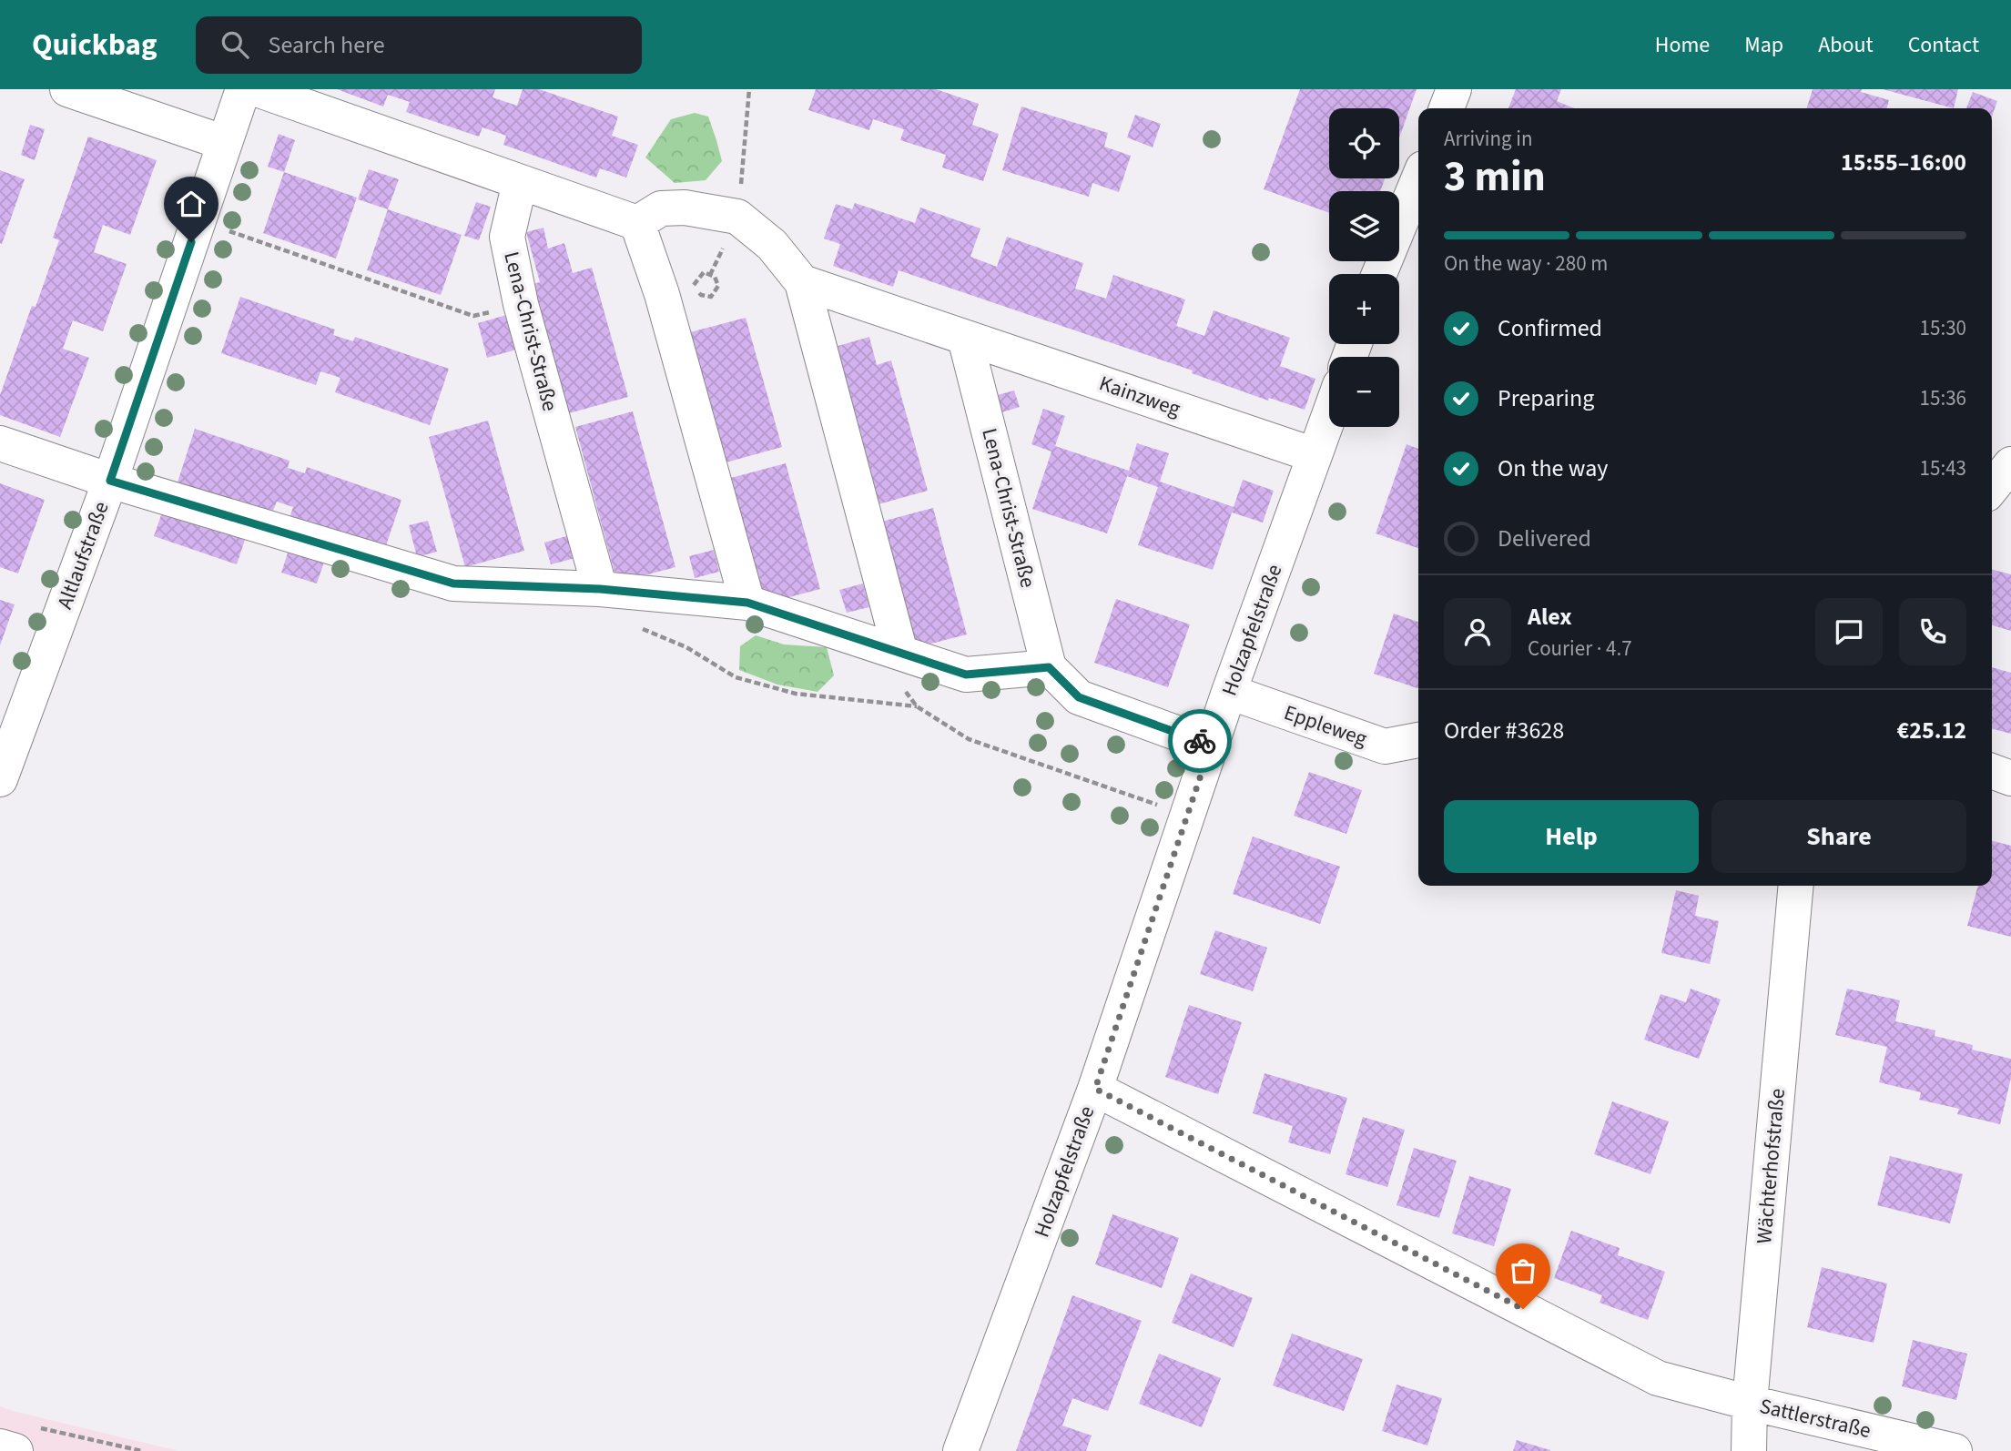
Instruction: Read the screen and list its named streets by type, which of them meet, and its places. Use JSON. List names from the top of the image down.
{
  "streets": {
    "street": [
      "Lena-Christ-Straße",
      "Kainzweg",
      "Altlaufstraße",
      "Holzapfelstraße",
      "Eppleweg",
      "Wächterhofstraße",
      "Sattlerstraße"
    ]
  },
  "crossings": [
    ["Lena-Christ-Straße", "Kainzweg"],
    ["Kainzweg", "Holzapfelstraße"],
    ["Holzapfelstraße", "Eppleweg"],
    ["Holzapfelstraße", "Sattlerstraße"],
    ["Wächterhofstraße", "Sattlerstraße"]
  ],
  "page": {
    "header": "Quickbag",
    "search": "Search here",
    "nav": [
      "Home",
      "Map",
      "About",
      "Contact"
    ],
    "map_buttons": ["+", "−"],
    "heading": ["3 min", "Arriving in", "15:55–16:00"],
    "panel": [
      "Alex",
      "Courier · 4.7",
      "Order #3628",
      "€25.12"
    ],
    "bar": "On the way · 280 m",
    "list": [
      ["Confirmed", "15:30"],
      ["Preparing", "15:36"],
      ["On the way", "15:43"],
      "Delivered"
    ],
    "buttons": ["Help", "Share"]
  }
}
